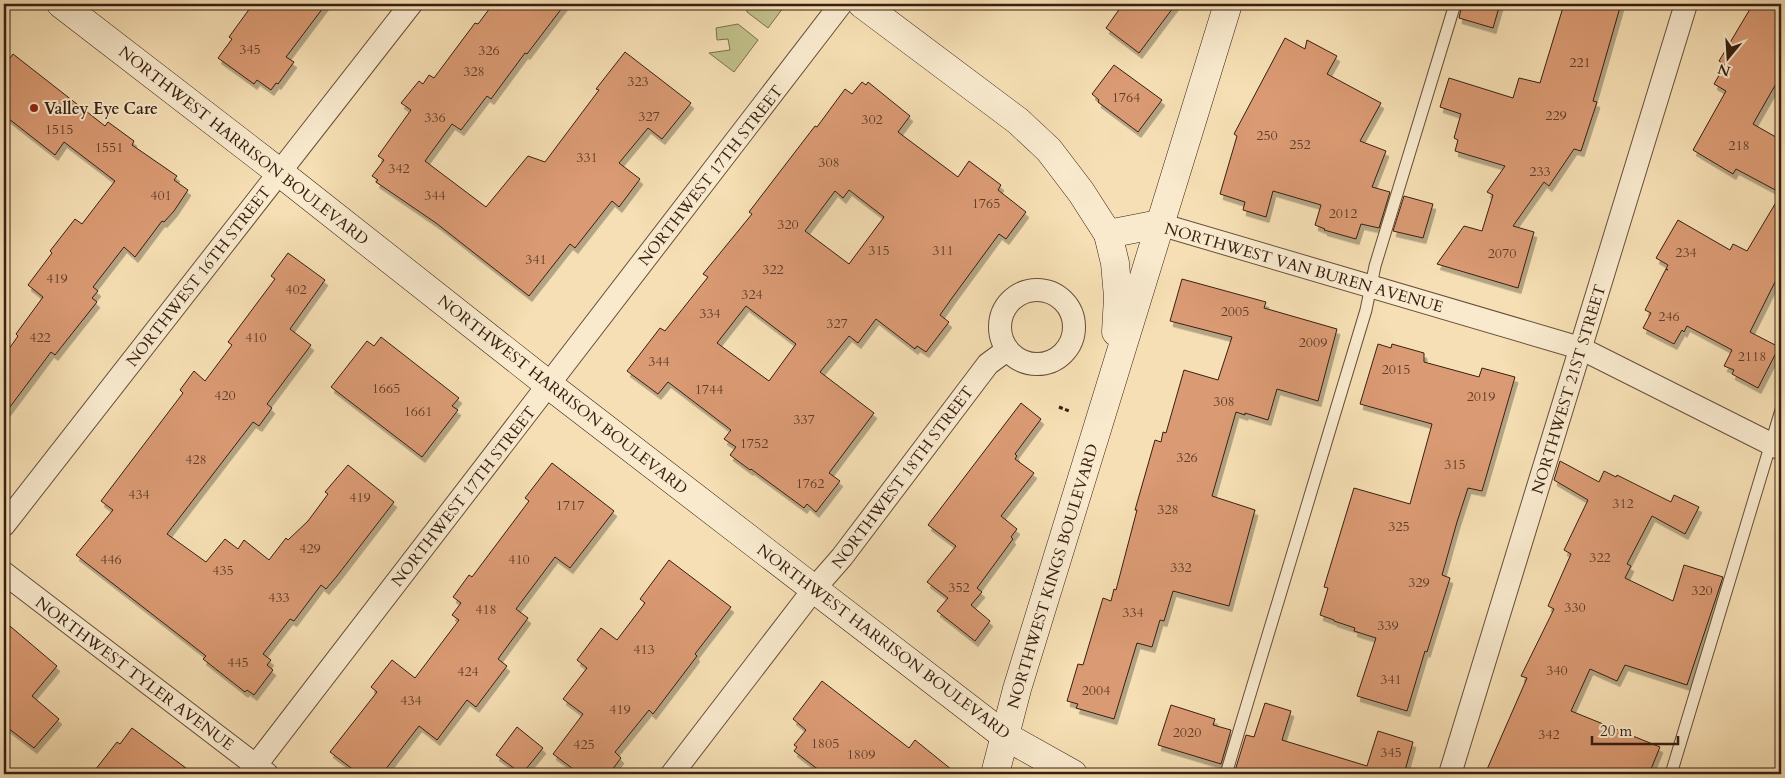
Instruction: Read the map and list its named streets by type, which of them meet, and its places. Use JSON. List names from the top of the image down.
{
  "streets": {
    "main road": ["NORTHWEST HARRISON BOULEVARD", "NORTHWEST VAN BUREN AVENUE", "NORTHWEST KINGS BOULEVARD"],
    "street": [
      "NORTHWEST 17TH STREET",
      "NORTHWEST 16TH STREET",
      "NORTHWEST 21ST STREET",
      "NORTHWEST 18TH STREET",
      "NORTHWEST TYLER AVENUE"
    ]
  },
  "crossings": [
    ["NORTHWEST HARRISON BOULEVARD", "NORTHWEST 17TH STREET"],
    ["NORTHWEST HARRISON BOULEVARD", "NORTHWEST 16TH STREET"],
    ["NORTHWEST HARRISON BOULEVARD", "NORTHWEST 18TH STREET"],
    ["NORTHWEST HARRISON BOULEVARD", "NORTHWEST KINGS BOULEVARD"],
    ["NORTHWEST 17TH STREET", "NORTHWEST TYLER AVENUE"],
    ["NORTHWEST VAN BUREN AVENUE", "NORTHWEST 21ST STREET"],
    ["NORTHWEST VAN BUREN AVENUE", "NORTHWEST KINGS BOULEVARD"]
  ],
  "places": ["Valley Eye Care"],
  "house_numbers": [
    "345",
    "326",
    "221",
    "328",
    "323",
    "1764",
    "229",
    "327",
    "336",
    "302",
    "1515",
    "250",
    "252",
    "218",
    "1551",
    "331",
    "308",
    "342",
    "233",
    "401",
    "344",
    "1765",
    "2012",
    "320",
    "315",
    "311",
    "234",
    "2070",
    "341",
    "322",
    "419",
    "402",
    "324",
    "2005",
    "334",
    "246",
    "327",
    "422",
    "410",
    "2009",
    "2118",
    "344",
    "2015",
    "1665",
    "1744",
    "420",
    "2019",
    "308",
    "1661",
    "337",
    "1752",
    "326",
    "428",
    "315",
    "1762",
    "434",
    "419",
    "312",
    "1717",
    "328",
    "325",
    "429",
    "322",
    "446",
    "410",
    "332",
    "435",
    "329",
    "352",
    "320",
    "433",
    "330",
    "418",
    "334",
    "339",
    "413",
    "445",
    "340",
    "424",
    "341",
    "2004",
    "434",
    "419",
    "2020",
    "342",
    "1805",
    "425",
    "345",
    "1809"
  ],
  "scale_bar": "20 m",
  "north": "bottom"
}
